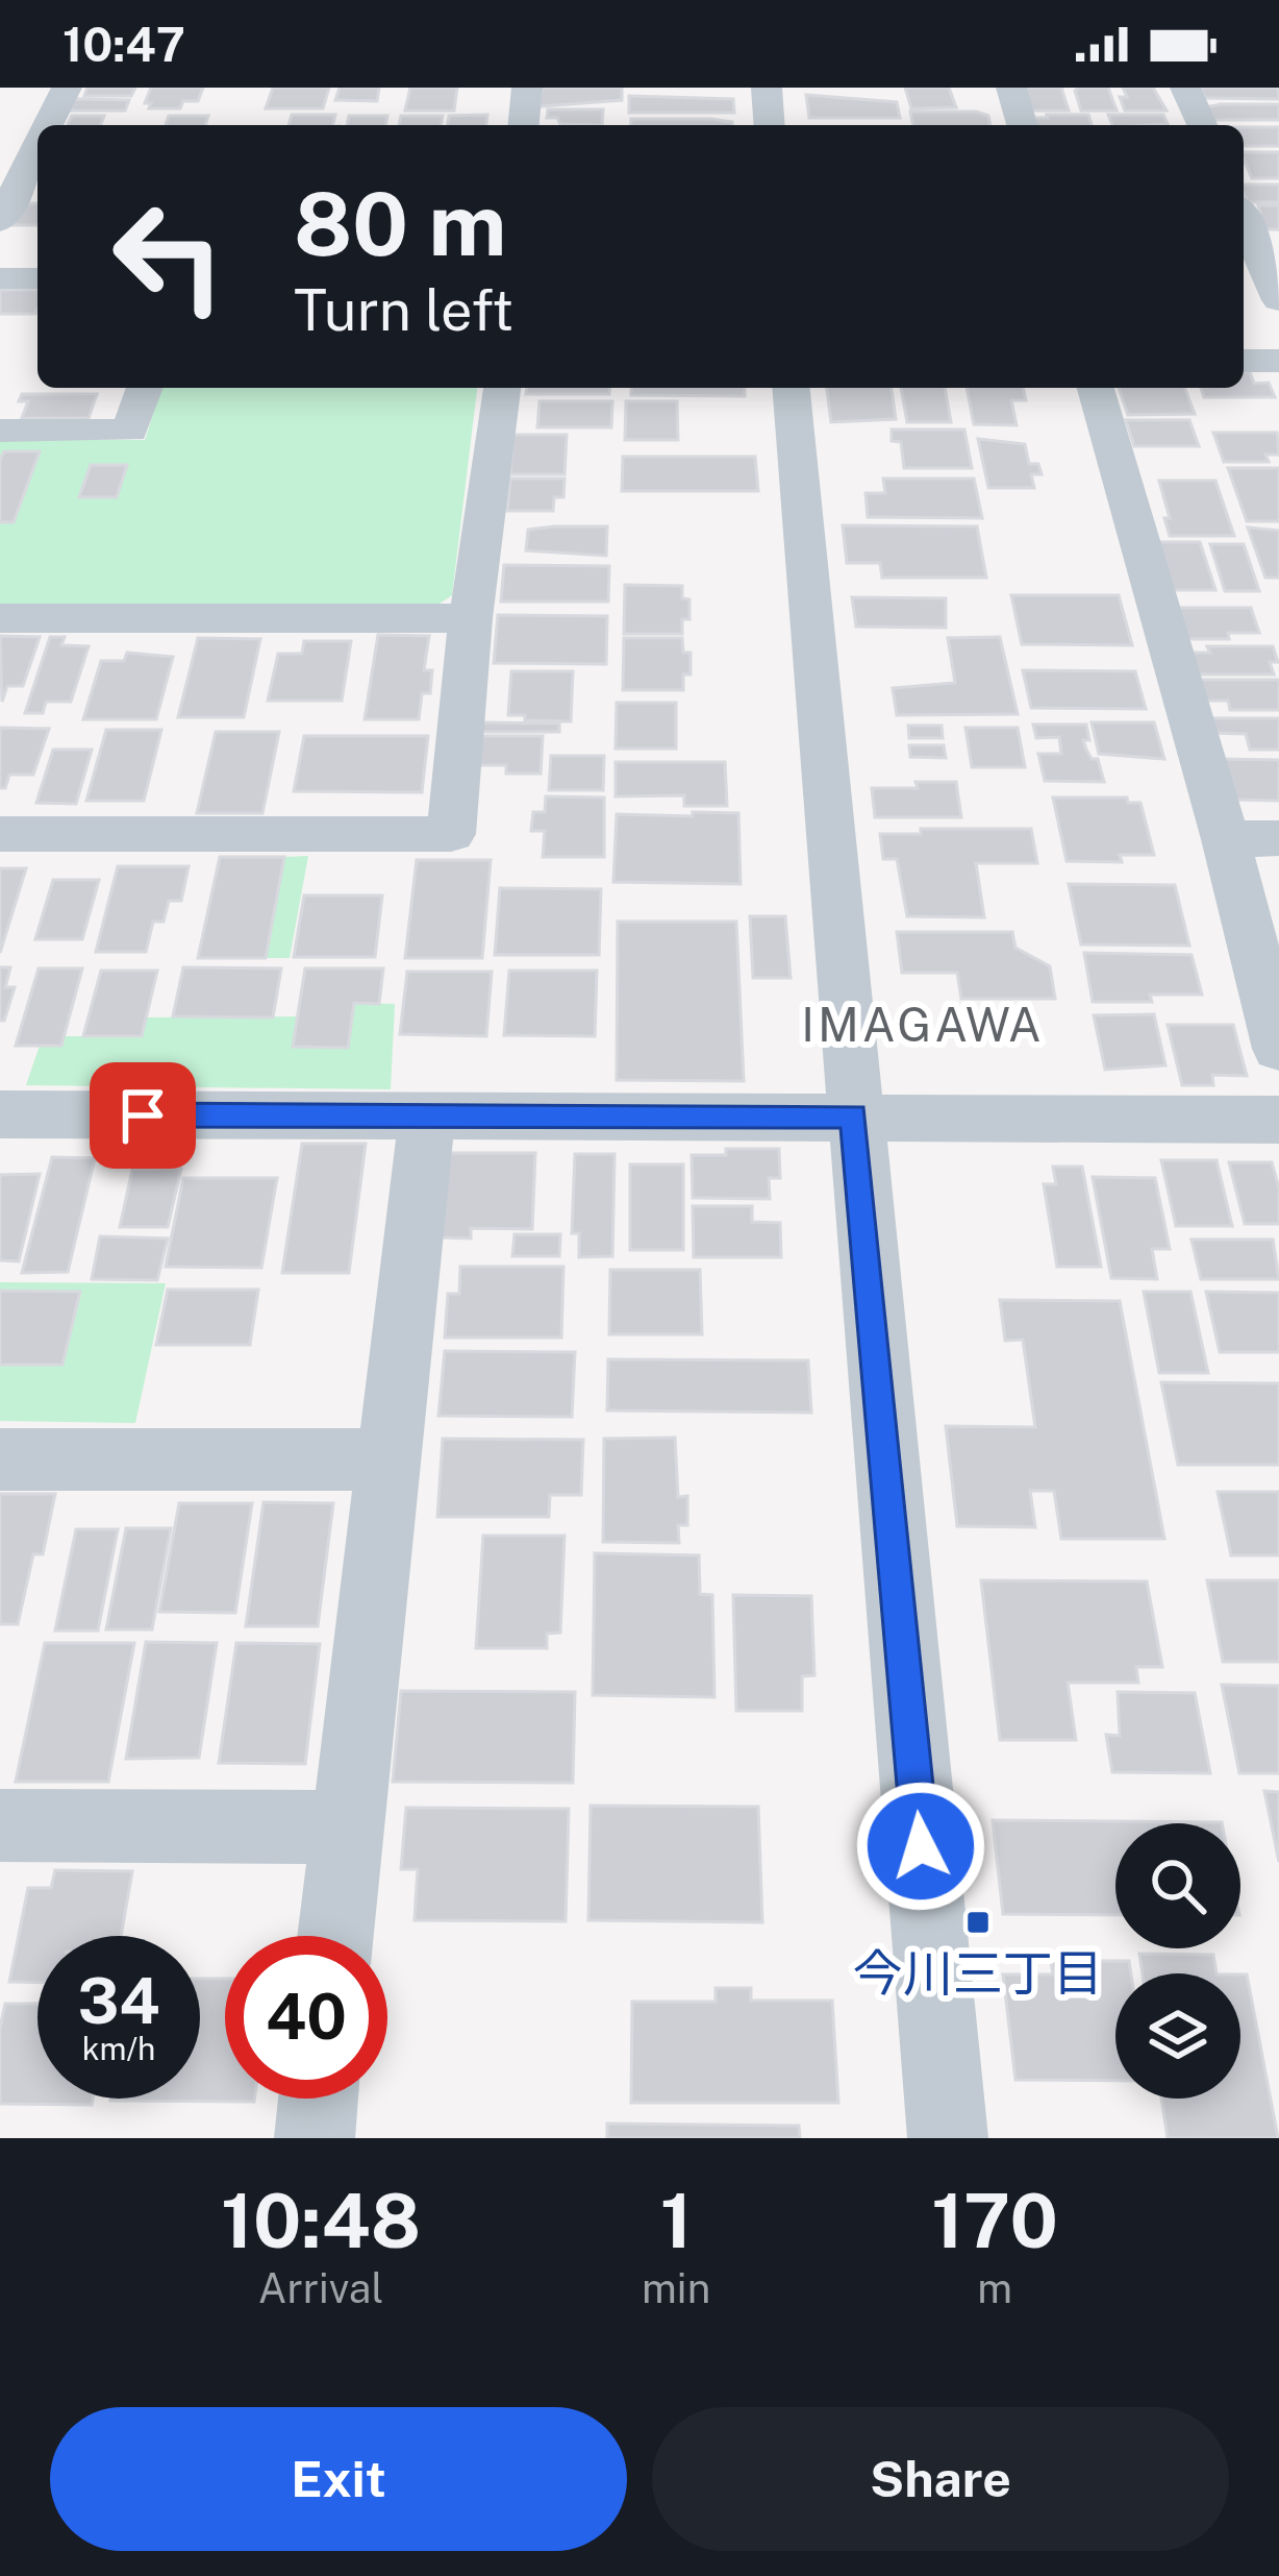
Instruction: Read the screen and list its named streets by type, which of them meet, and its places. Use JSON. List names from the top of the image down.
{
  "districts": ["IMAGAWA"],
  "places": {
    "transit": ["今川三丁目"]
  },
  "page": {
    "status": "10:47",
    "turn": ["80 m", "Turn left"],
    "speed": "34 km/h",
    "limit": "40",
    "eta": [
      "10:48",
      "Arrival",
      "1",
      "min",
      "170",
      "m"
    ],
    "buttons": ["Exit", "Share"]
  }
}
